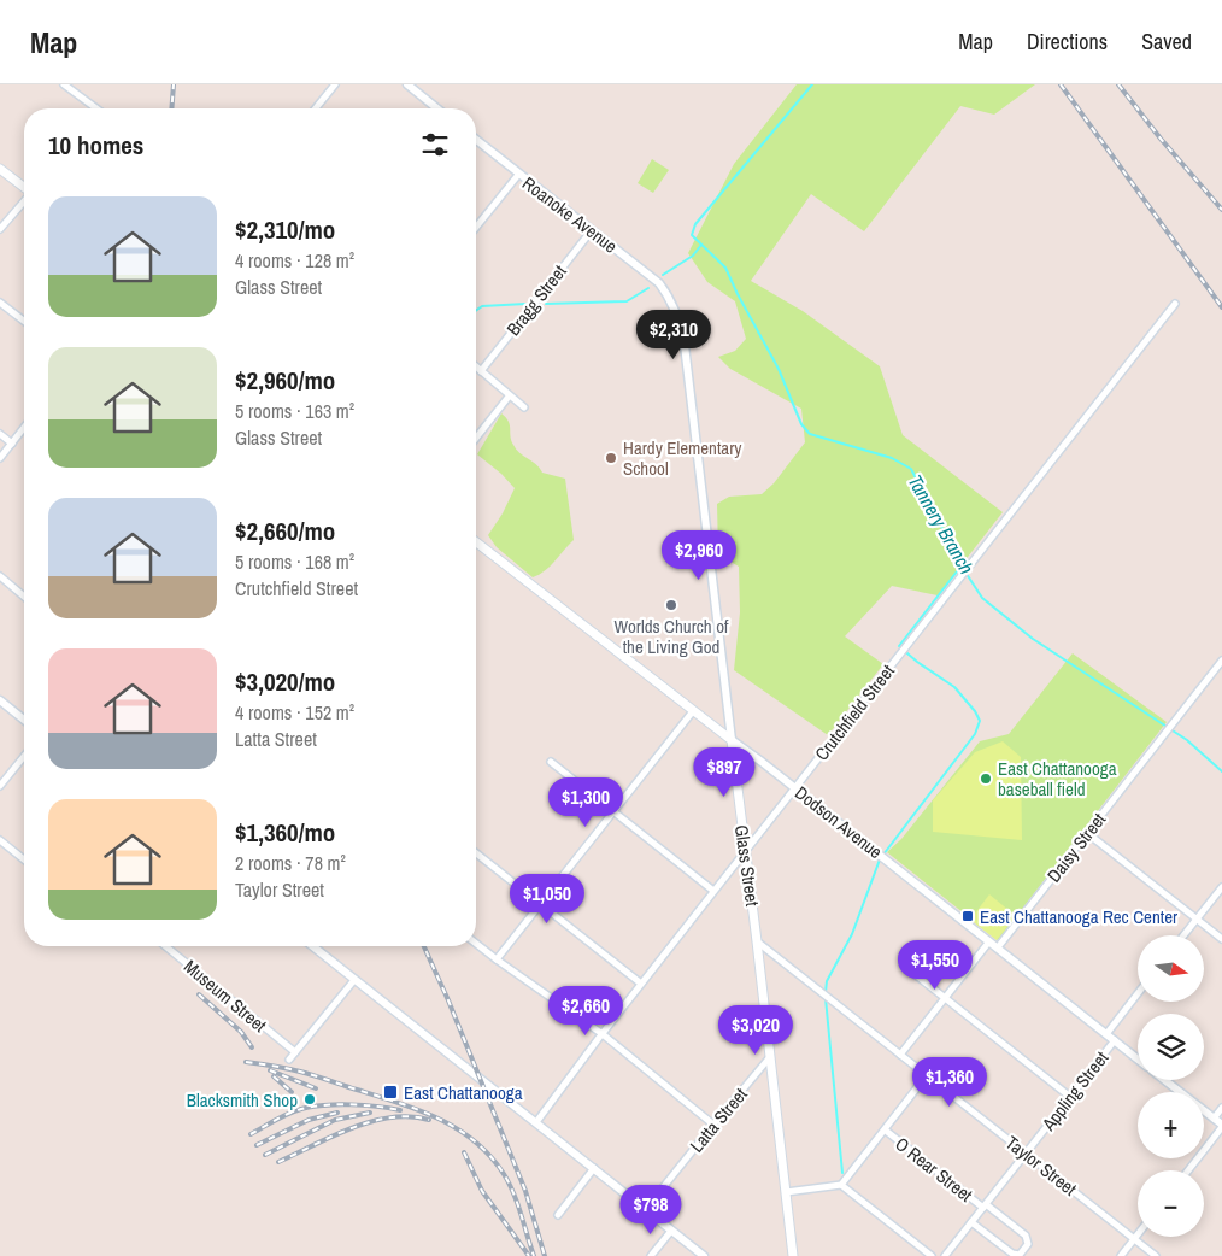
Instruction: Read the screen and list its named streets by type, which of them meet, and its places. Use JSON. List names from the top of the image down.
{
  "streets": {
    "main road": ["Dodson Avenue", "Glass Street"],
    "street": [
      "Roanoke Avenue",
      "Bragg Street",
      "Crutchfield Street",
      "Daisy Street",
      "Museum Street",
      "Appling Street",
      "Latta Street",
      "Taylor Street",
      "O Rear Street"
    ]
  },
  "crossings": [
    ["Roanoke Avenue", "Bragg Street"],
    ["Roanoke Avenue", "Glass Street"],
    ["Crutchfield Street", "Dodson Avenue"],
    ["Crutchfield Street", "Glass Street"],
    ["Dodson Avenue", "Daisy Street"],
    ["Dodson Avenue", "Glass Street"],
    ["Dodson Avenue", "Appling Street"],
    ["Glass Street", "Latta Street"],
    ["Glass Street", "Taylor Street"],
    ["Appling Street", "Taylor Street"],
    ["Appling Street", "O Rear Street"]
  ],
  "water": ["Tannery Branch"],
  "places": {
    "other": [
      "Hardy Elementary School",
      "Worlds Church of the Living God",
      "East Chattanooga baseball field",
      "Blacksmith Shop"
    ],
    "transit": ["East Chattanooga Rec Center", "East Chattanooga"]
  },
  "north": "right",
  "page": {
    "header": "Map",
    "nav": ["Map", "Directions", "Saved"],
    "heading": "10 homes",
    "list": [
      {
        "name": "$2,310/mo",
        "note": "4 rooms · 128 m² · Glass Street"
      },
      {
        "name": "$2,960/mo",
        "note": "5 rooms · 163 m² · Glass Street"
      },
      {
        "name": "$2,660/mo",
        "note": "5 rooms · 168 m² · Crutchfield Street"
      },
      {
        "name": "$3,020/mo",
        "note": "4 rooms · 152 m² · Latta Street"
      },
      {
        "name": "$1,360/mo",
        "note": "2 rooms · 78 m² · Taylor Street"
      }
    ],
    "price": [
      "$2,310",
      "$2,960",
      "$897",
      "$1,300",
      "$1,050",
      "$1,550",
      "$2,660",
      "$3,020",
      "$1,360",
      "$798"
    ],
    "map_buttons": ["+", "−"]
  }
}
